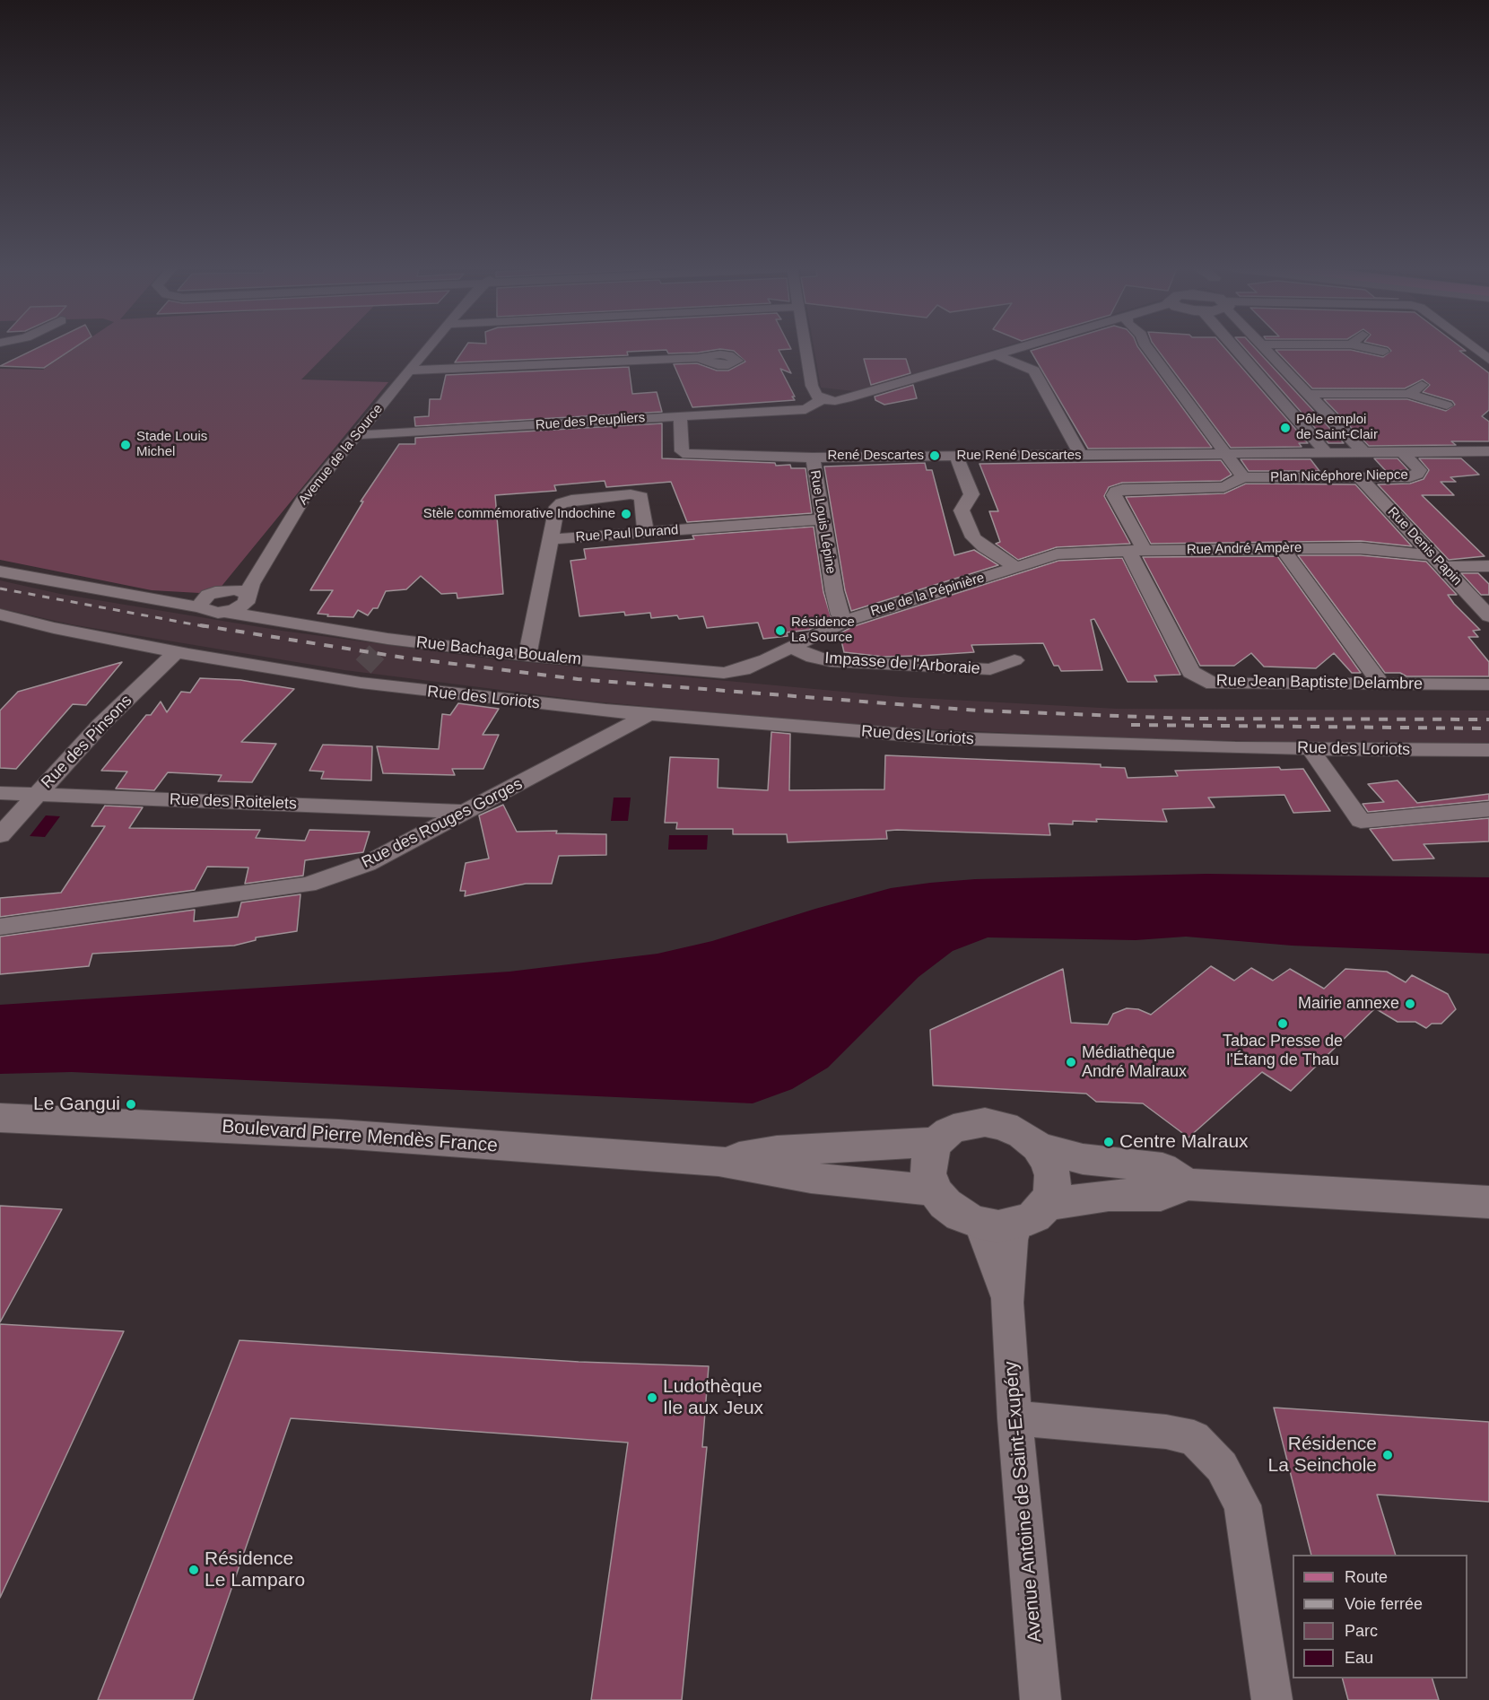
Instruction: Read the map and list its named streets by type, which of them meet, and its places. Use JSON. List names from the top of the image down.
{
  "streets": {
    "street": [
      "Rue des Peupliers",
      "Avenue de la Source",
      "Rue René Descartes",
      "Plan Nicéphore Niepce",
      "Rue Louis Lépine",
      "Rue Paul Durand",
      "Rue Denis Papin",
      "Rue André Ampère",
      "Rue de la Pépinière",
      "Rue Bachaga Boualem",
      "Impasse de l'Arboraie",
      "Rue Jean Baptiste Delambre",
      "Rue des Loriots",
      "Rue des Pinsons",
      "Rue des Roitelets",
      "Rue des Rouges Gorges",
      "Boulevard Pierre Mendès France",
      "Avenue Antoine de Saint-Exupéry"
    ]
  },
  "crossings": [
    ["Rue des Peupliers", "Avenue de la Source"],
    ["Rue des Peupliers", "Rue Louis Lépine"],
    ["Avenue de la Source", "Rue Bachaga Boualem"],
    ["Rue René Descartes", "Plan Nicéphore Niepce"],
    ["Rue René Descartes", "Rue Louis Lépine"],
    ["Plan Nicéphore Niepce", "Rue Denis Papin"],
    ["Plan Nicéphore Niepce", "Rue Jean Baptiste Delambre"],
    ["Rue Louis Lépine", "Rue Paul Durand"],
    ["Rue Louis Lépine", "Rue de la Pépinière"],
    ["Rue Denis Papin", "Rue André Ampère"],
    ["Rue André Ampère", "Rue de la Pépinière"],
    ["Rue André Ampère", "Rue Jean Baptiste Delambre"],
    ["Rue de la Pépinière", "Rue Bachaga Boualem"],
    ["Rue de la Pépinière", "Impasse de l'Arboraie"],
    ["Rue des Loriots", "Rue des Pinsons"],
    ["Rue des Loriots", "Rue des Rouges Gorges"],
    ["Rue des Pinsons", "Rue des Roitelets"],
    ["Rue des Roitelets", "Rue des Rouges Gorges"],
    ["Boulevard Pierre Mendès France", "Avenue Antoine de Saint-Exupéry"]
  ],
  "places": [
    "Pôle emploi de Saint-Clair",
    "Stade Louis Michel",
    "René Descartes",
    "Stèle commémorative Indochine",
    "Résidence La Source",
    "Mairie annexe",
    "Tabac Presse de l'Étang de Thau",
    "Médiathèque André Malraux",
    "Le Gangui",
    "Centre Malraux",
    "Ludothèque Ile aux Jeux",
    "Résidence La Seinchole",
    "Résidence Le Lamparo"
  ],
  "legend": [
    "Route",
    "Voie ferrée",
    "Parc",
    "Eau"
  ]
}
